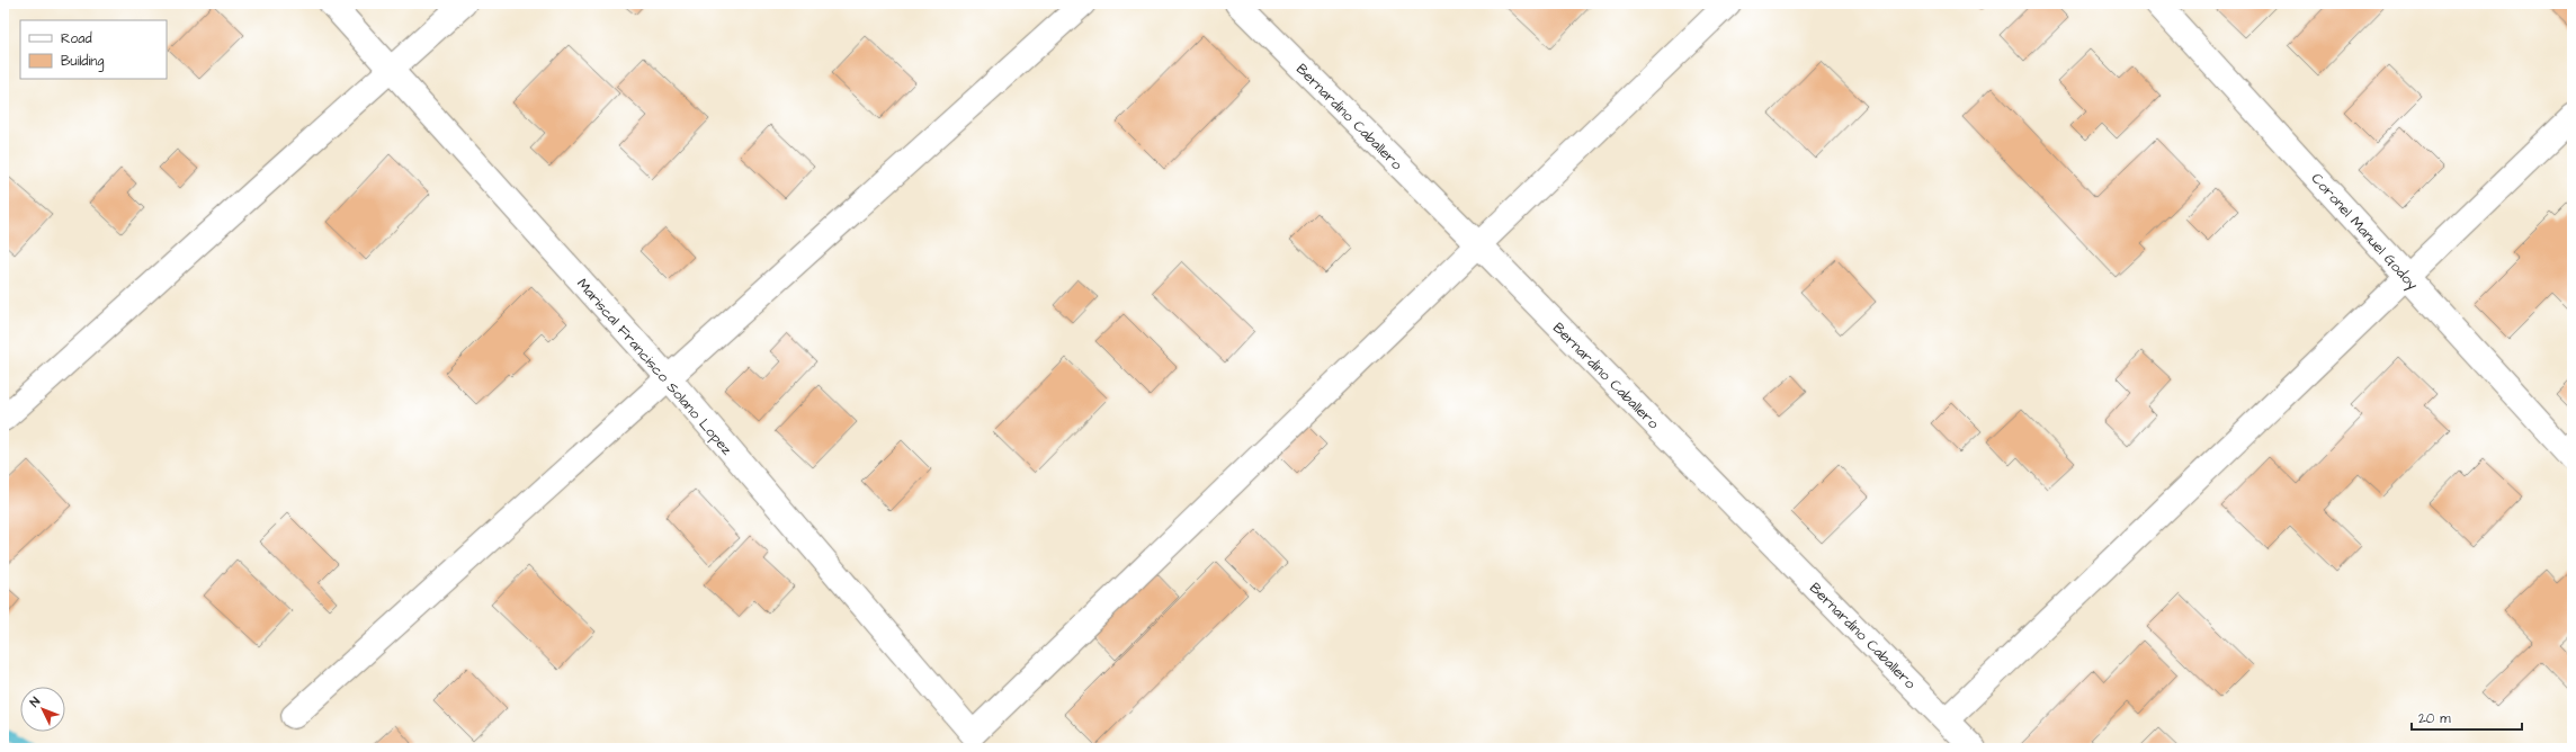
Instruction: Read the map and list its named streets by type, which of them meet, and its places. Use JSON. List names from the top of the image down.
{
  "streets": {
    "street": ["Bernardino Caballero", "Coronel Manuel Godoy", "Mariscal Francisco Solano Lopez"]
  },
  "crossings": [
    ["Bernardino Caballero", "Mariscal Francisco Solano Lopez"]
  ],
  "legend": ["Road", "Building"],
  "scale_bar": "20 m",
  "north": "top left"
}
